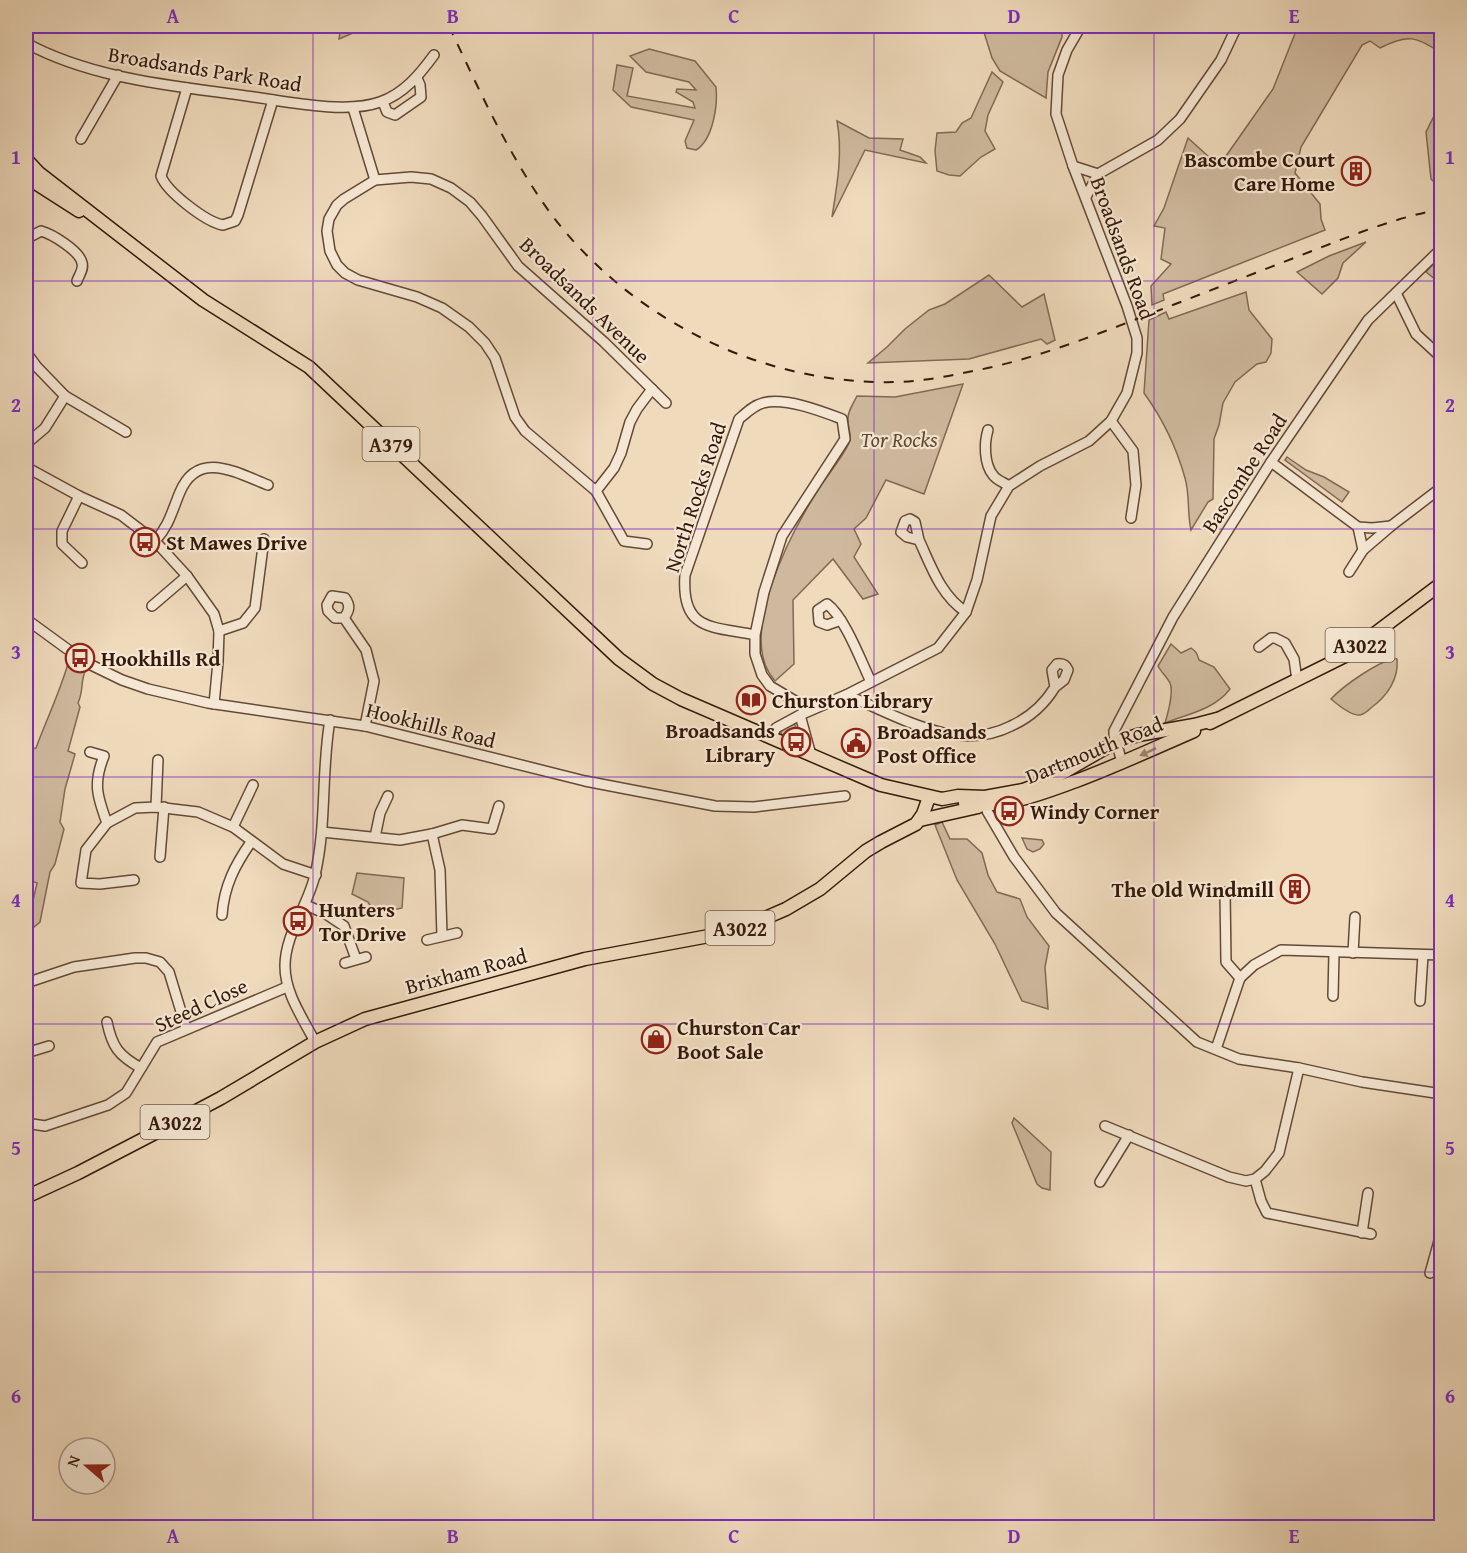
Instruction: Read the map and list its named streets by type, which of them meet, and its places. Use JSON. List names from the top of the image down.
{
  "streets": {
    "main road": [
      "A379",
      "A3022",
      "Dartmouth Road",
      "Brixham Road"
    ],
    "street": [
      "Broadsands Park Road",
      "Broadsands Road",
      "Broadsands Avenue",
      "Bascombe Road",
      "North Rocks Road",
      "Hookhills Road",
      "Steed Close"
    ]
  },
  "crossings": [
    ["Broadsands Road", "A379"],
    ["Broadsands Road", "North Rocks Road"],
    ["Bascombe Road", "Dartmouth Road"],
    ["Dartmouth Road", "Brixham Road"]
  ],
  "parks": ["Tor Rocks"],
  "places": {
    "building": ["Bascombe Court Care Home", "The Old Windmill"],
    "bus stop": [
      "St Mawes Drive",
      "Hookhills Rd",
      "Broadsands Library",
      "Windy Corner",
      "Hunters Tor Drive"
    ],
    "library": ["Churston Library"],
    "public building": ["Broadsands Post Office"],
    "shop": ["Churston Car Boot Sale"]
  },
  "north": "left",
  "grid": {
    "columns": [
      "A",
      "B",
      "C",
      "D",
      "E"
    ],
    "rows": [
      "1",
      "2",
      "3",
      "4",
      "5",
      "6"
    ]
  }
}
